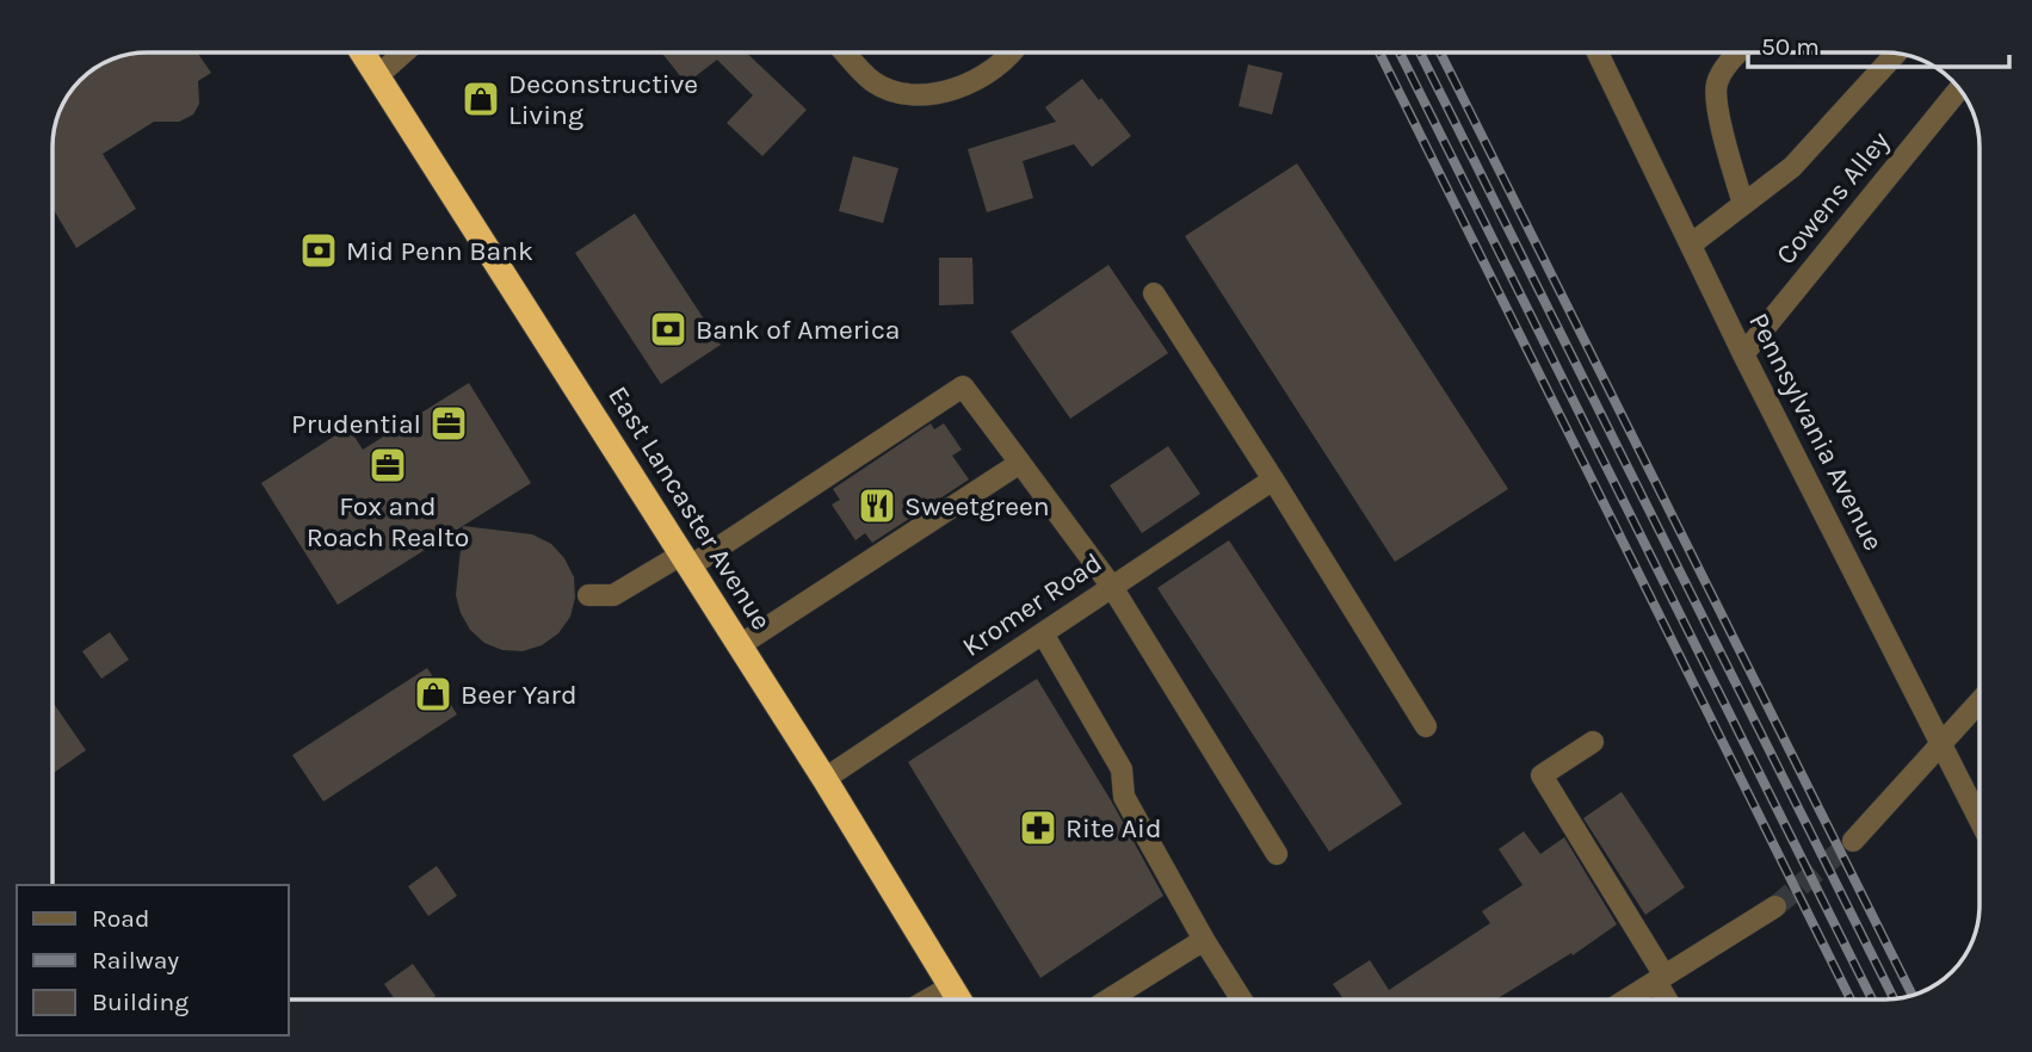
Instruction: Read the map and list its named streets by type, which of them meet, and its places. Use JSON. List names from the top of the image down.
{
  "streets": {
    "highway": ["East Lancaster Avenue"],
    "street": ["Cowens Alley", "Pennsylvania Avenue", "Kromer Road"]
  },
  "crossings": [
    ["Cowens Alley", "Pennsylvania Avenue"],
    ["East Lancaster Avenue", "Kromer Road"]
  ],
  "places": {
    "shop": ["Deconstructive Living", "Beer Yard"],
    "bank": ["Mid Penn Bank", "Bank of America"],
    "office": ["Prudential", "Fox and Roach Realto"],
    "restaurant": ["Sweetgreen"],
    "pharmacy": ["Rite Aid"]
  },
  "legend": ["Road", "Railway", "Building"],
  "scale_bar": "50 m"
}
